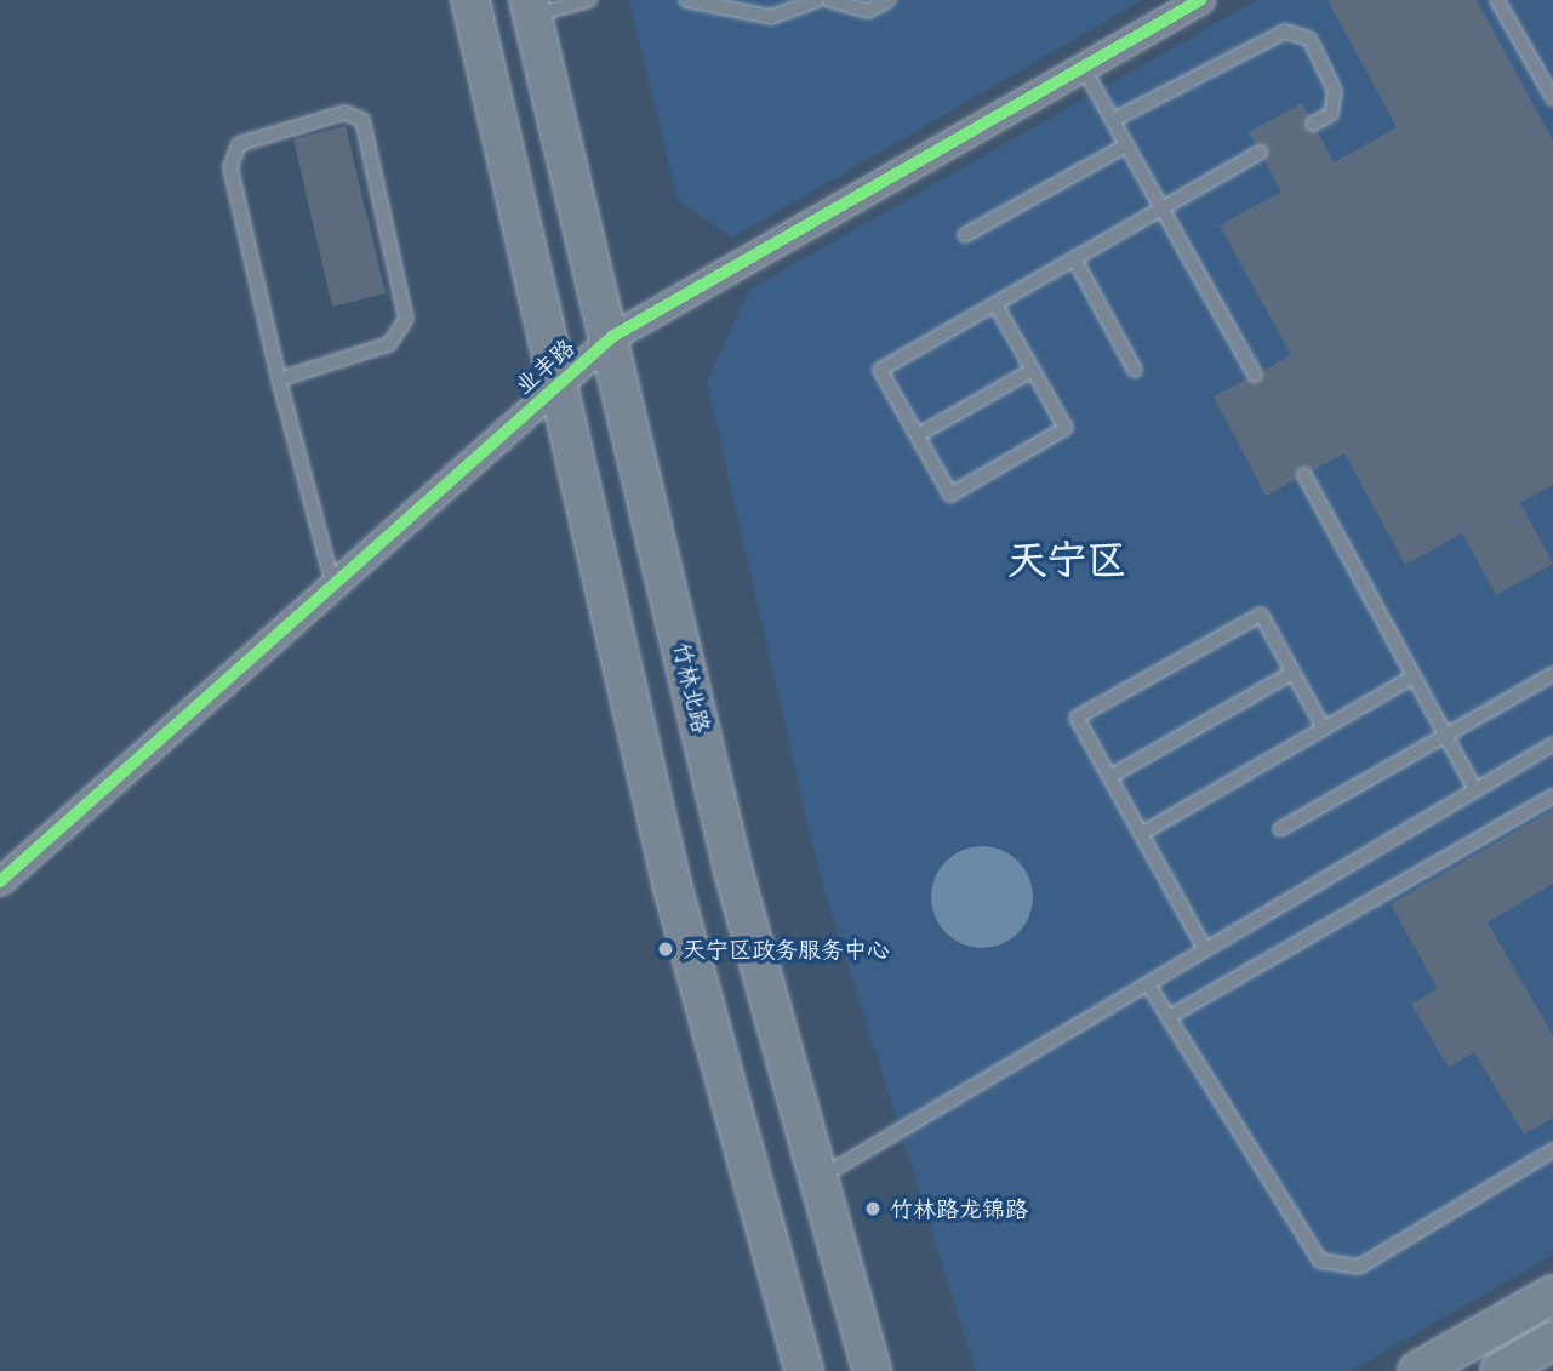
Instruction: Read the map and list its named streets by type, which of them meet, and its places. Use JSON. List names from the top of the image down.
{
  "streets": {
    "main road": ["竹林北路"],
    "street": ["业丰路"]
  },
  "crossings": [
    ["业丰路", "竹林北路"]
  ],
  "districts": ["天宁区"],
  "places": ["天宁区政务服务中心", "竹林路龙锦路"]
}
